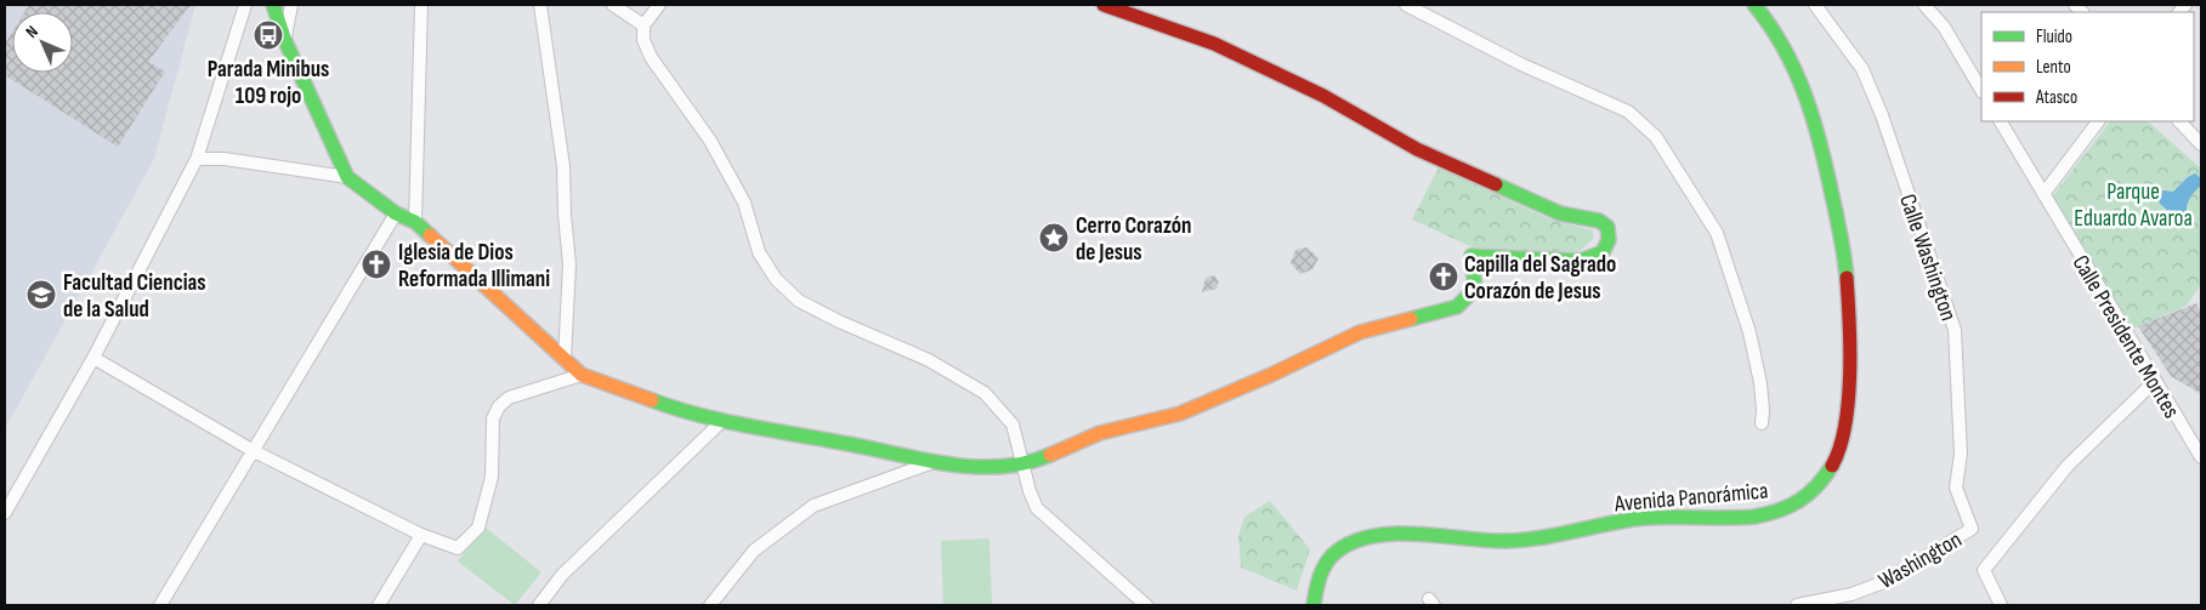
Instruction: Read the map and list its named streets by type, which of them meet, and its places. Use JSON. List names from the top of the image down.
{
  "streets": {
    "street": [
      "Calle Washington",
      "Calle Presidente Montes",
      "Avenida Panorámica",
      "Washington"
    ]
  },
  "crossings": [
    ["Calle Washington", "Washington"]
  ],
  "parks": ["Parque Eduardo Avaroa"],
  "places": {
    "bus stop": ["Parada Minibus 109 rojo"],
    "place": ["Cerro Corazón de Jesus"],
    "church": ["Iglesia de Dios Reformada Illimani", "Capilla del Sagrado Corazón de Jesus"],
    "school or university": ["Facultad Ciencias de la Salud"]
  },
  "legend": ["Fluido", "Lento", "Atasco"],
  "north": "top left"
}
